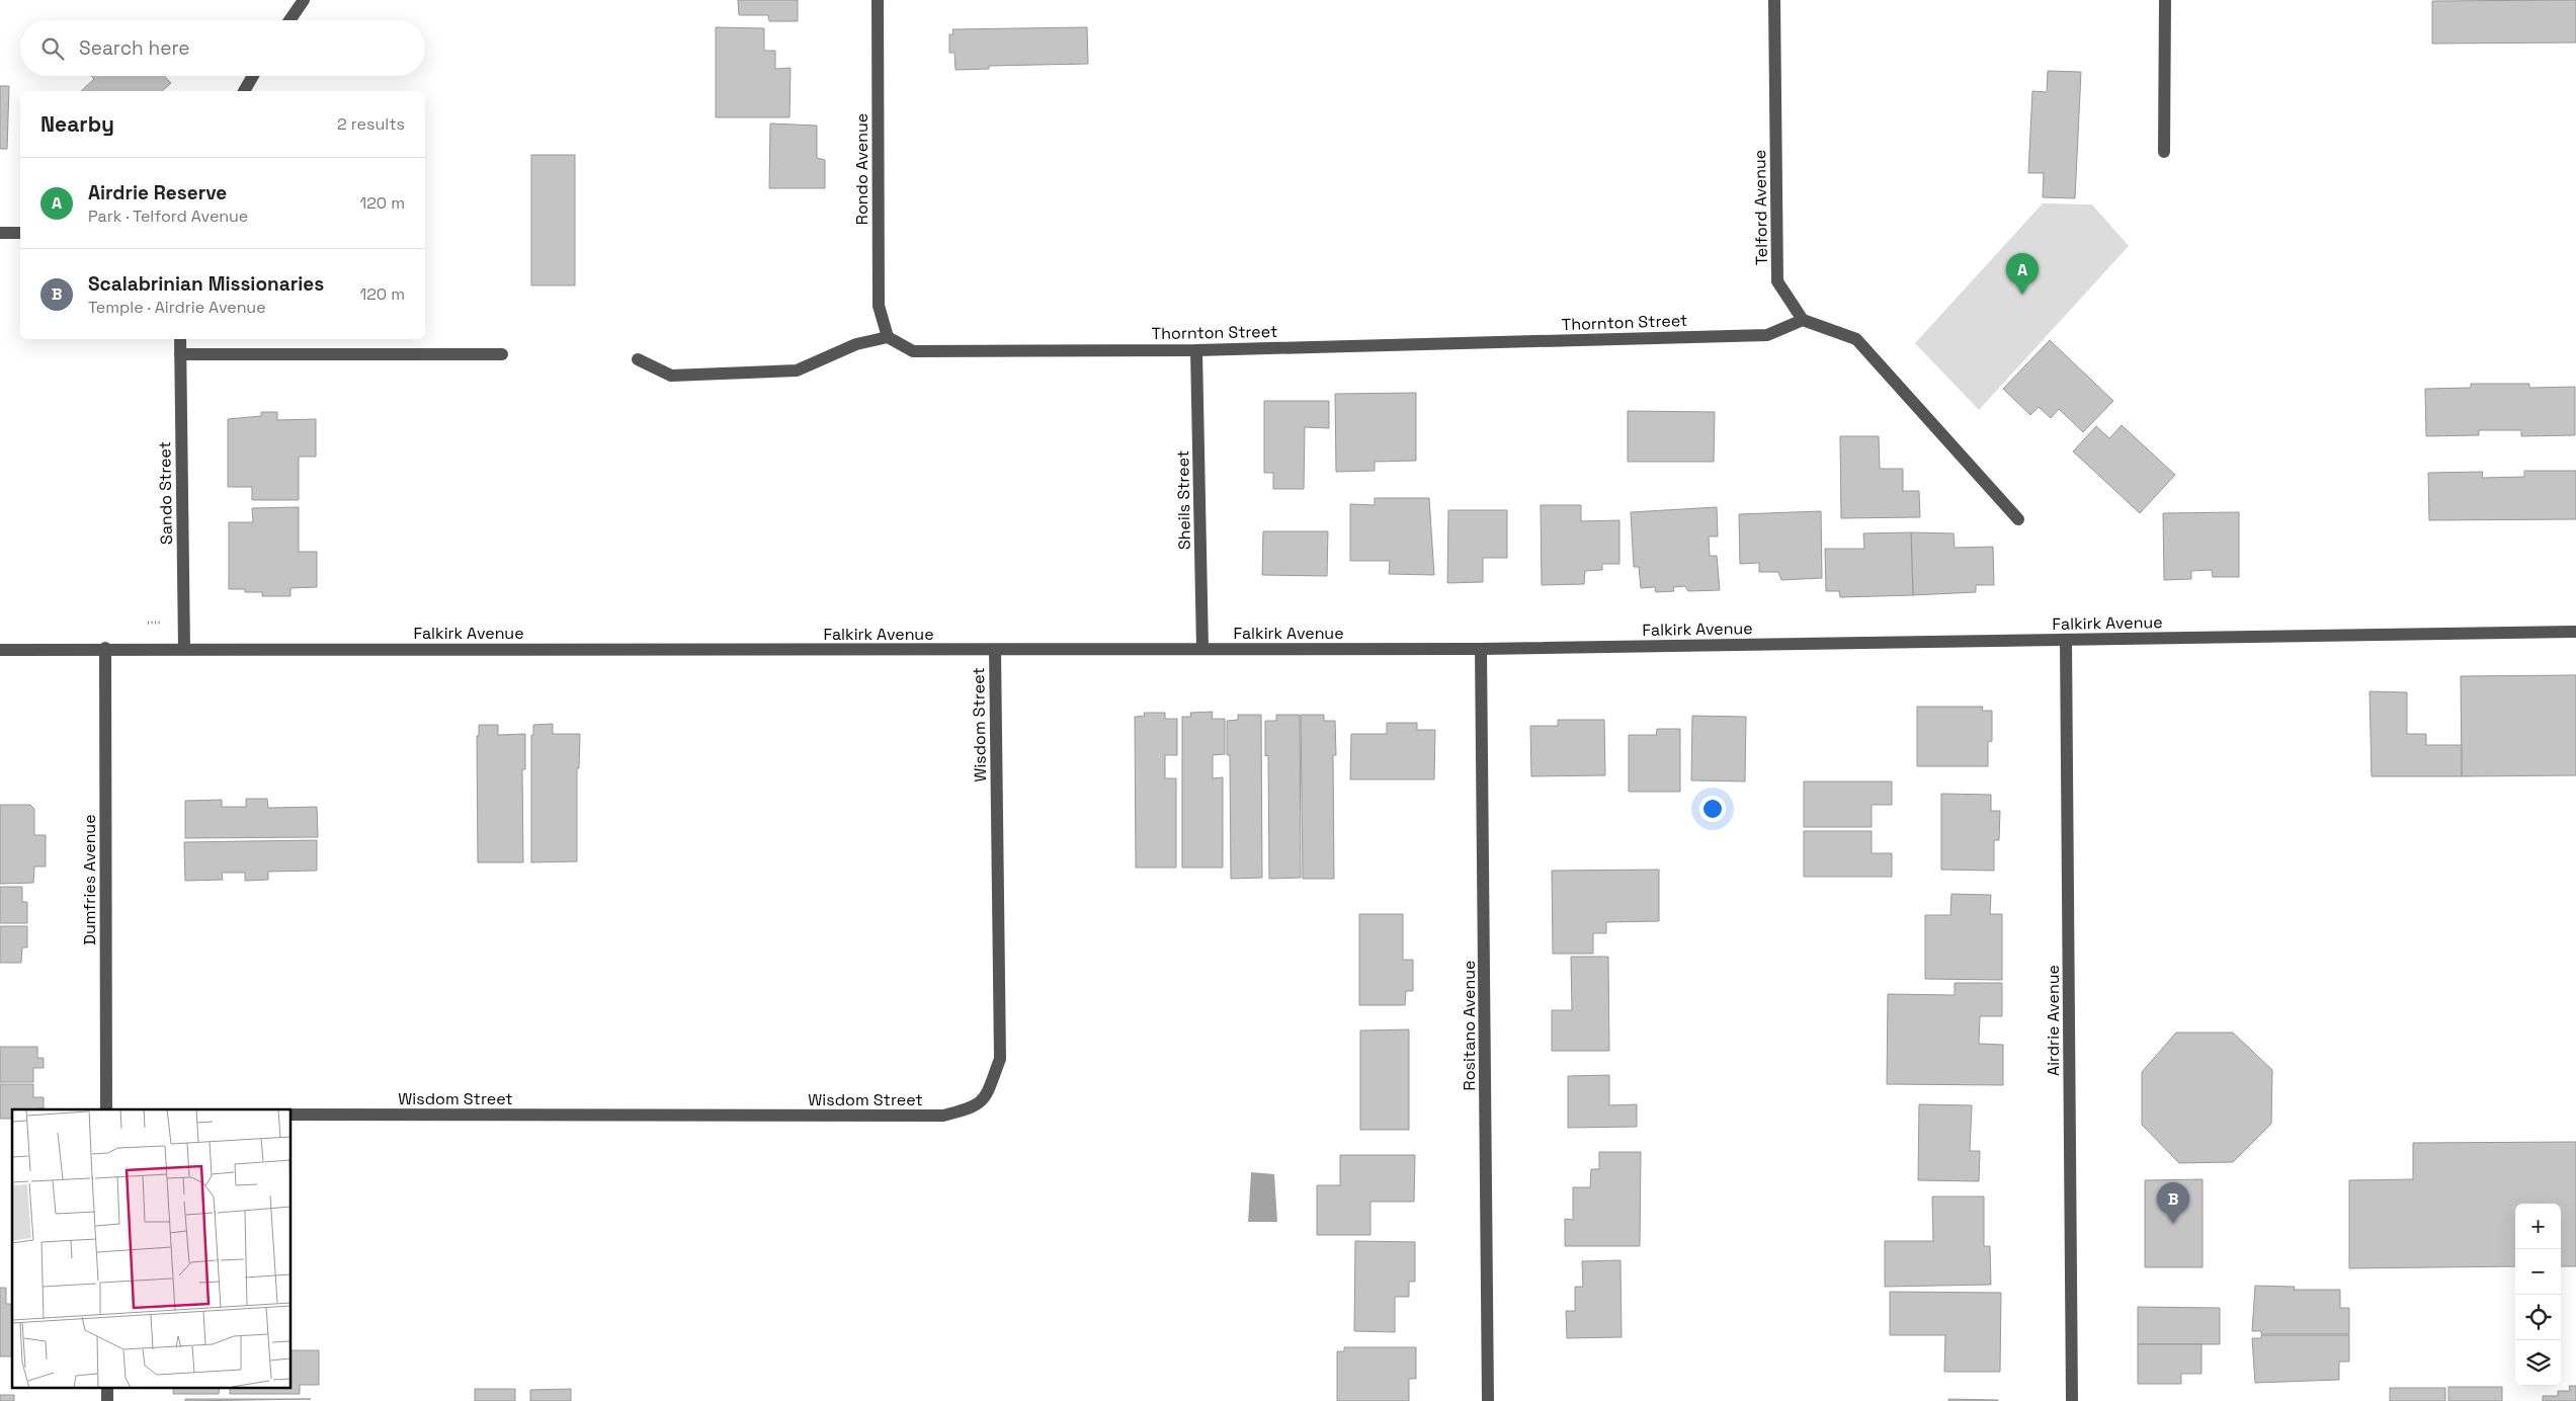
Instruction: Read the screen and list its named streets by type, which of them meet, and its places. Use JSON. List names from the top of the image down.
{
  "streets": {
    "street": [
      "Rondo Avenue",
      "Telford Avenue",
      "Thornton Street",
      "Sando Street",
      "Sheils Street",
      "Falkirk Avenue",
      "Wisdom Street",
      "Dumfries Avenue",
      "Airdrie Avenue",
      "Rositano Avenue"
    ]
  },
  "crossings": [
    ["Rondo Avenue", "Thornton Street"],
    ["Telford Avenue", "Thornton Street"],
    ["Thornton Street", "Sheils Street"],
    ["Sando Street", "Falkirk Avenue"],
    ["Sheils Street", "Falkirk Avenue"],
    ["Falkirk Avenue", "Wisdom Street"],
    ["Falkirk Avenue", "Dumfries Avenue"],
    ["Falkirk Avenue", "Airdrie Avenue"],
    ["Falkirk Avenue", "Rositano Avenue"]
  ],
  "page": {
    "search": "Search here",
    "heading": ["Nearby", "2 results"],
    "list": [
      {
        "mark": "A",
        "name": "Airdrie Reserve",
        "note": "Park · Telford Avenue",
        "value": "120 m"
      },
      {
        "mark": "B",
        "name": "Scalabrinian Missionaries",
        "note": "Temple · Airdrie Avenue",
        "value": "120 m"
      }
    ],
    "pins": ["A", "B"],
    "map_buttons": ["+", "−"]
  }
}
